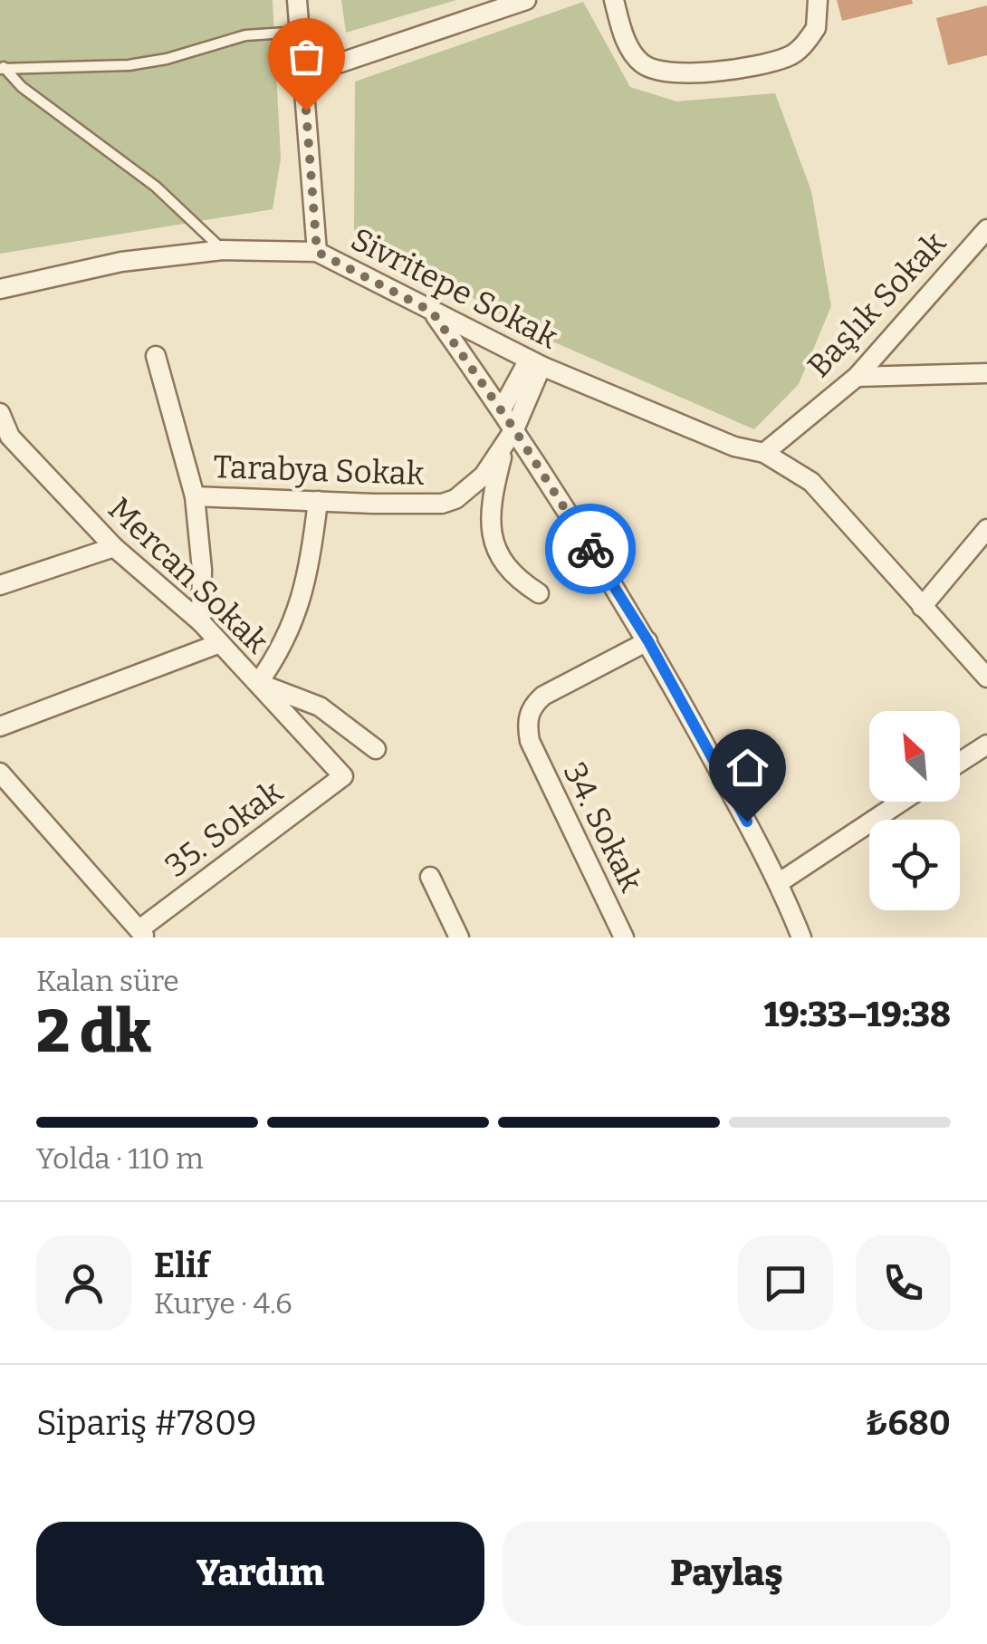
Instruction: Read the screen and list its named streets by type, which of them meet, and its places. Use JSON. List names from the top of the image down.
{
  "streets": {
    "street": [
      "Sivritepe Sokak",
      "Başlık Sokak",
      "Tarabya Sokak",
      "Mercan Sokak",
      "34. Sokak",
      "35. Sokak"
    ]
  },
  "crossings": [
    ["Sivritepe Sokak", "Başlık Sokak"],
    ["Mercan Sokak", "35. Sokak"]
  ],
  "north": "top left",
  "page": {
    "heading": ["2 dk", "Kalan süre", "19:33–19:38"],
    "panel": [
      "Elif",
      "Kurye · 4.6",
      "Sipariş #7809",
      "₺680"
    ],
    "bar": "Yolda · 110 m",
    "buttons": ["Yardım", "Paylaş"]
  }
}
